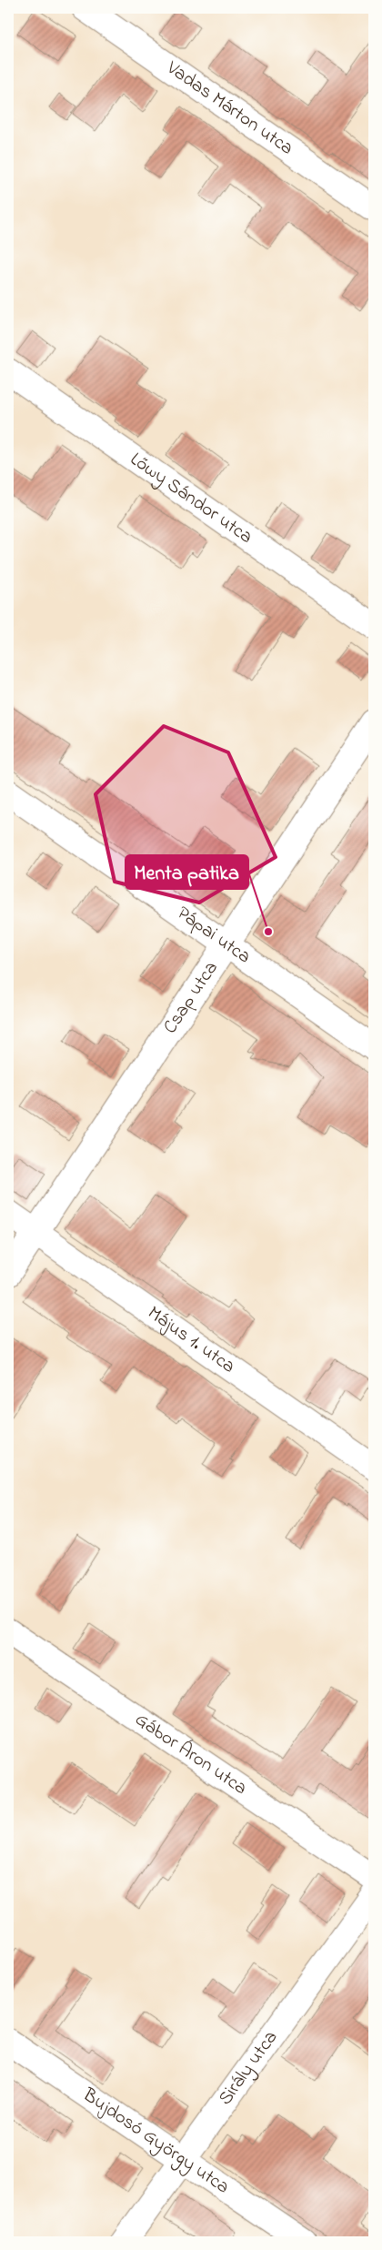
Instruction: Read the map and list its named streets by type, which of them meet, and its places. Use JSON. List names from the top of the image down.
{
  "streets": {
    "street": [
      "Vadas Márton utca",
      "Lőwy Sándor utca",
      "Pápai utca",
      "Csap utca",
      "Május 1. utca",
      "Gábor Áron utca",
      "Sirály utca",
      "Bujdosó György utca"
    ]
  },
  "crossings": [
    ["Pápai utca", "Csap utca"],
    ["Csap utca", "Május 1. utca"],
    ["Sirály utca", "Bujdosó György utca"]
  ],
  "places": ["Menta patika"]
}
